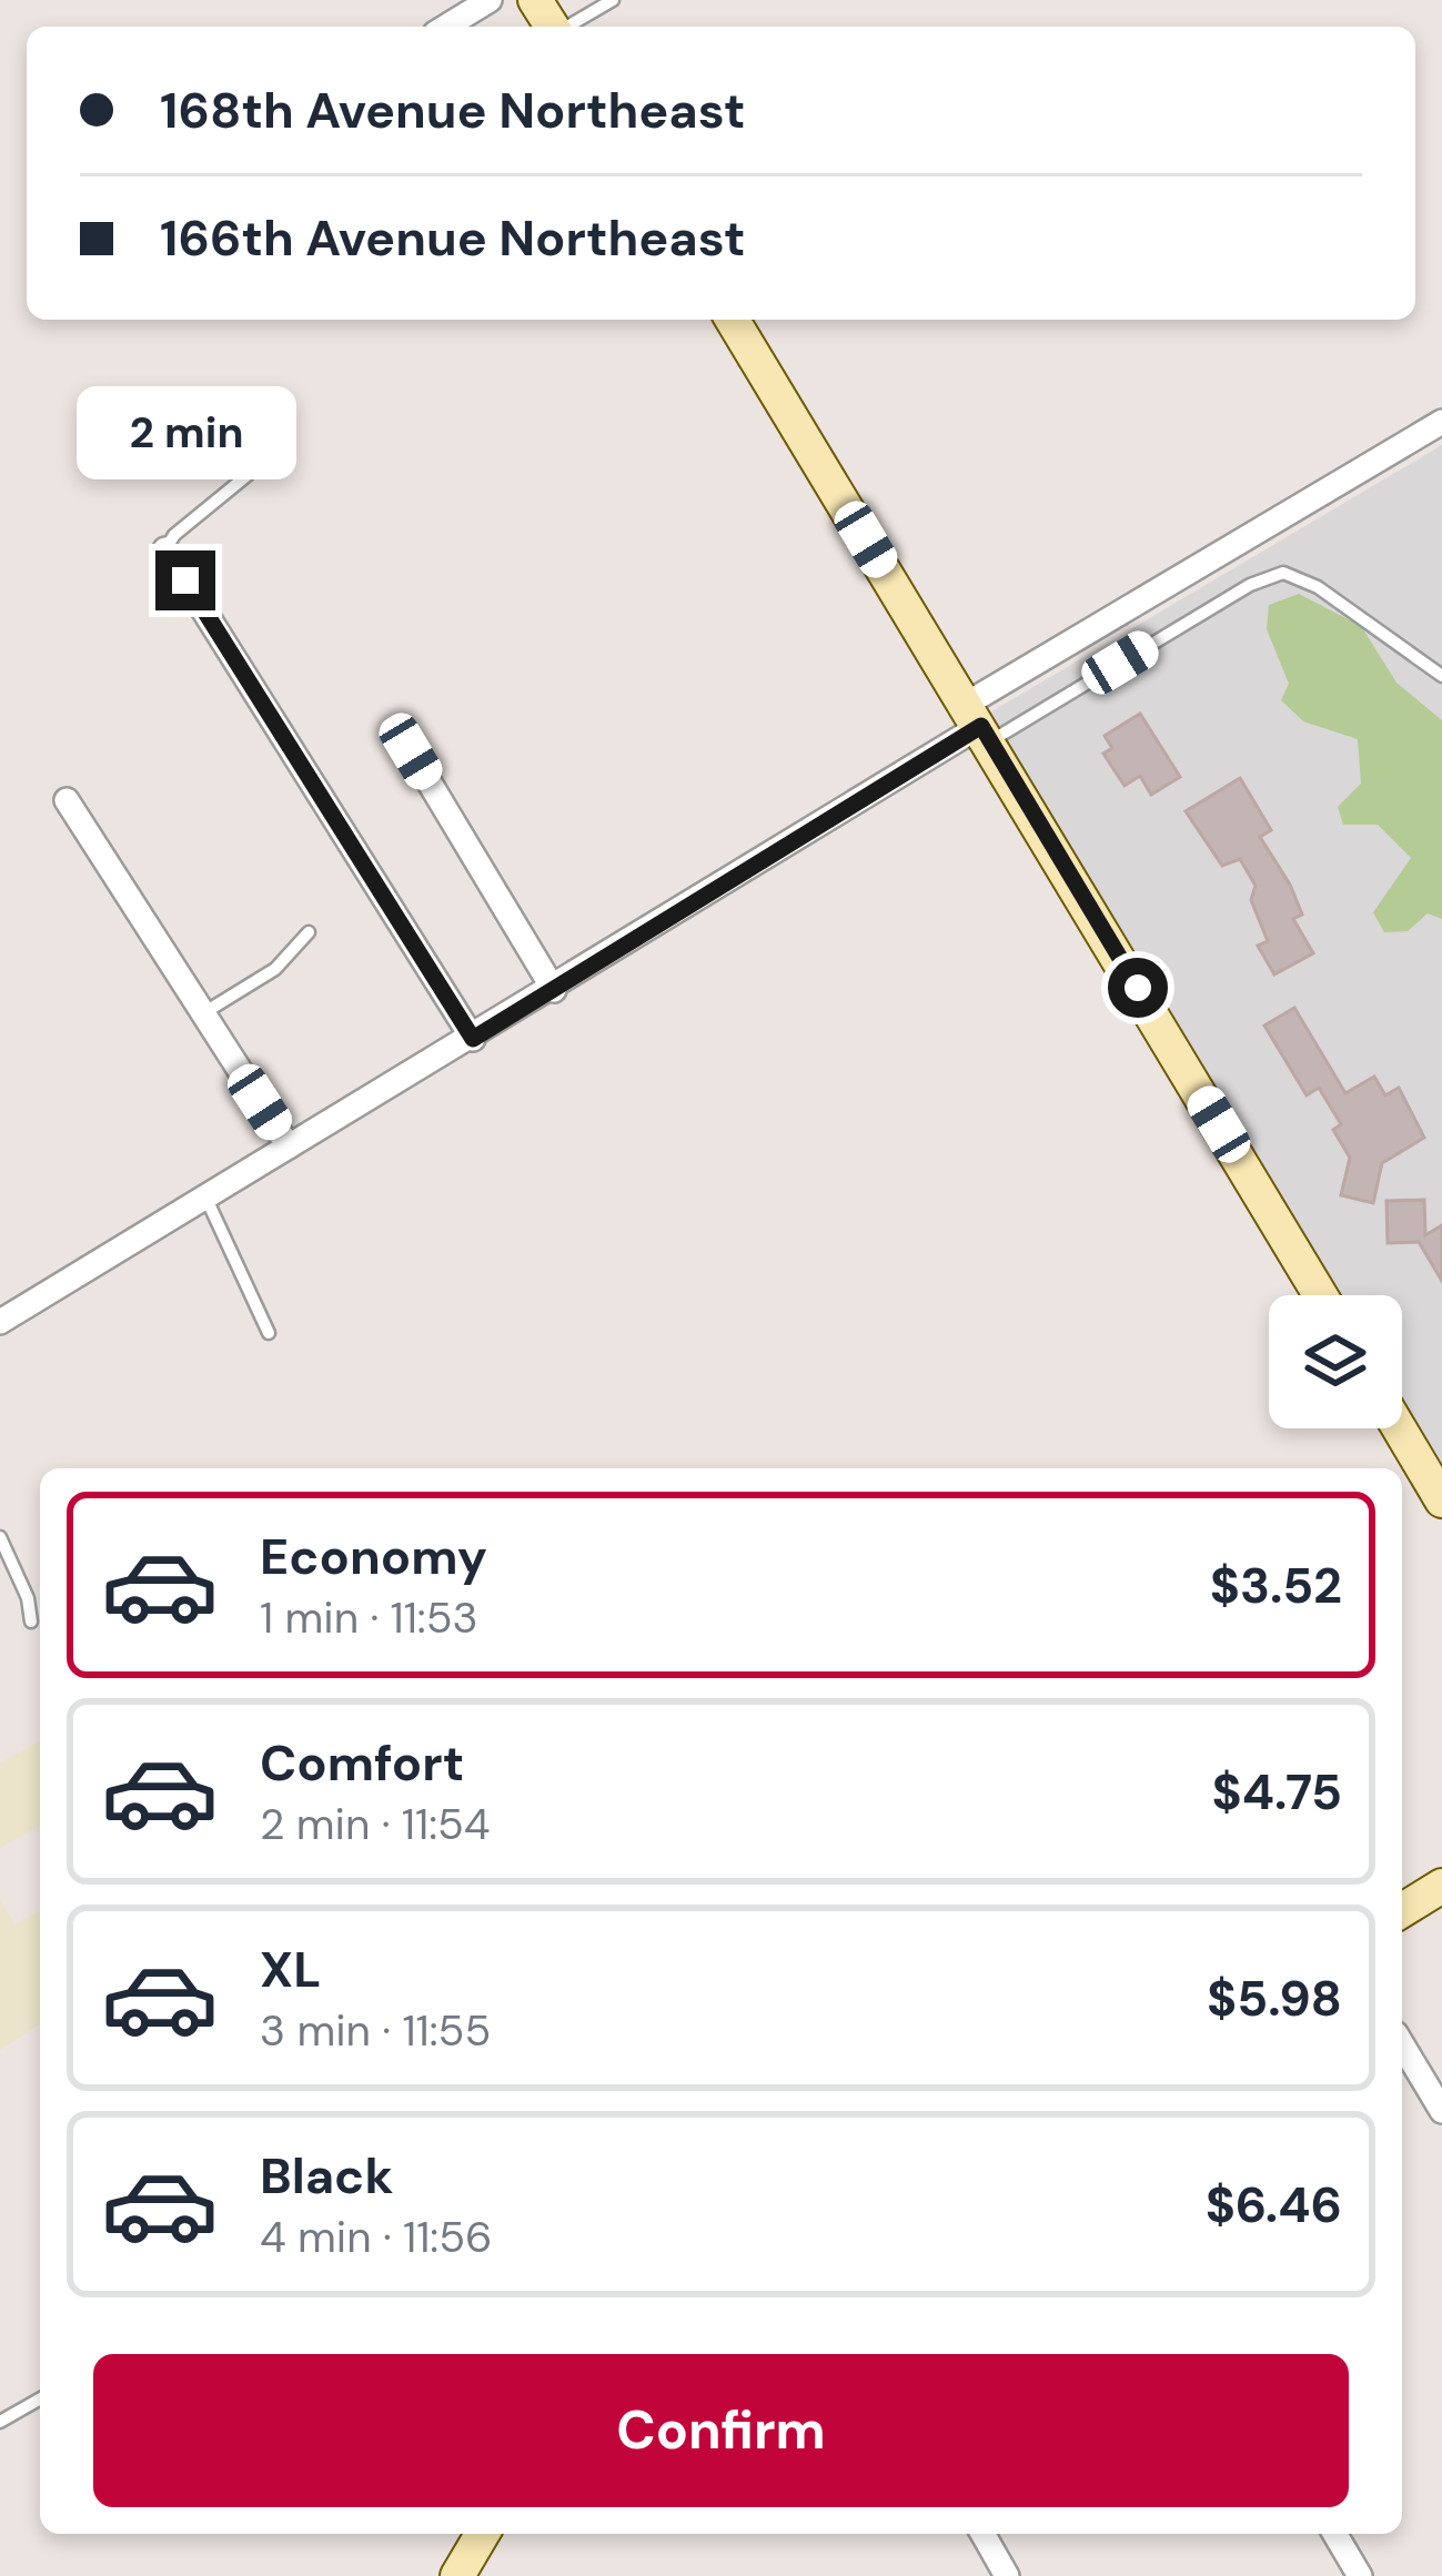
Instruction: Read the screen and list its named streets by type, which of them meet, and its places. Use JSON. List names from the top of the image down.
{
  "page": {
    "banner": ["168th Avenue Northeast", "166th Avenue Northeast"],
    "bubble": "2 min",
    "list": [
      {
        "name": "Economy",
        "note": "1 min · 11:53",
        "value": "$3.52"
      },
      {
        "name": "Comfort",
        "note": "2 min · 11:54",
        "value": "$4.75"
      },
      {
        "name": "XL",
        "note": "3 min · 11:55",
        "value": "$5.98"
      },
      {
        "name": "Black",
        "note": "4 min · 11:56",
        "value": "$6.46"
      }
    ],
    "buttons": "Confirm"
  }
}
